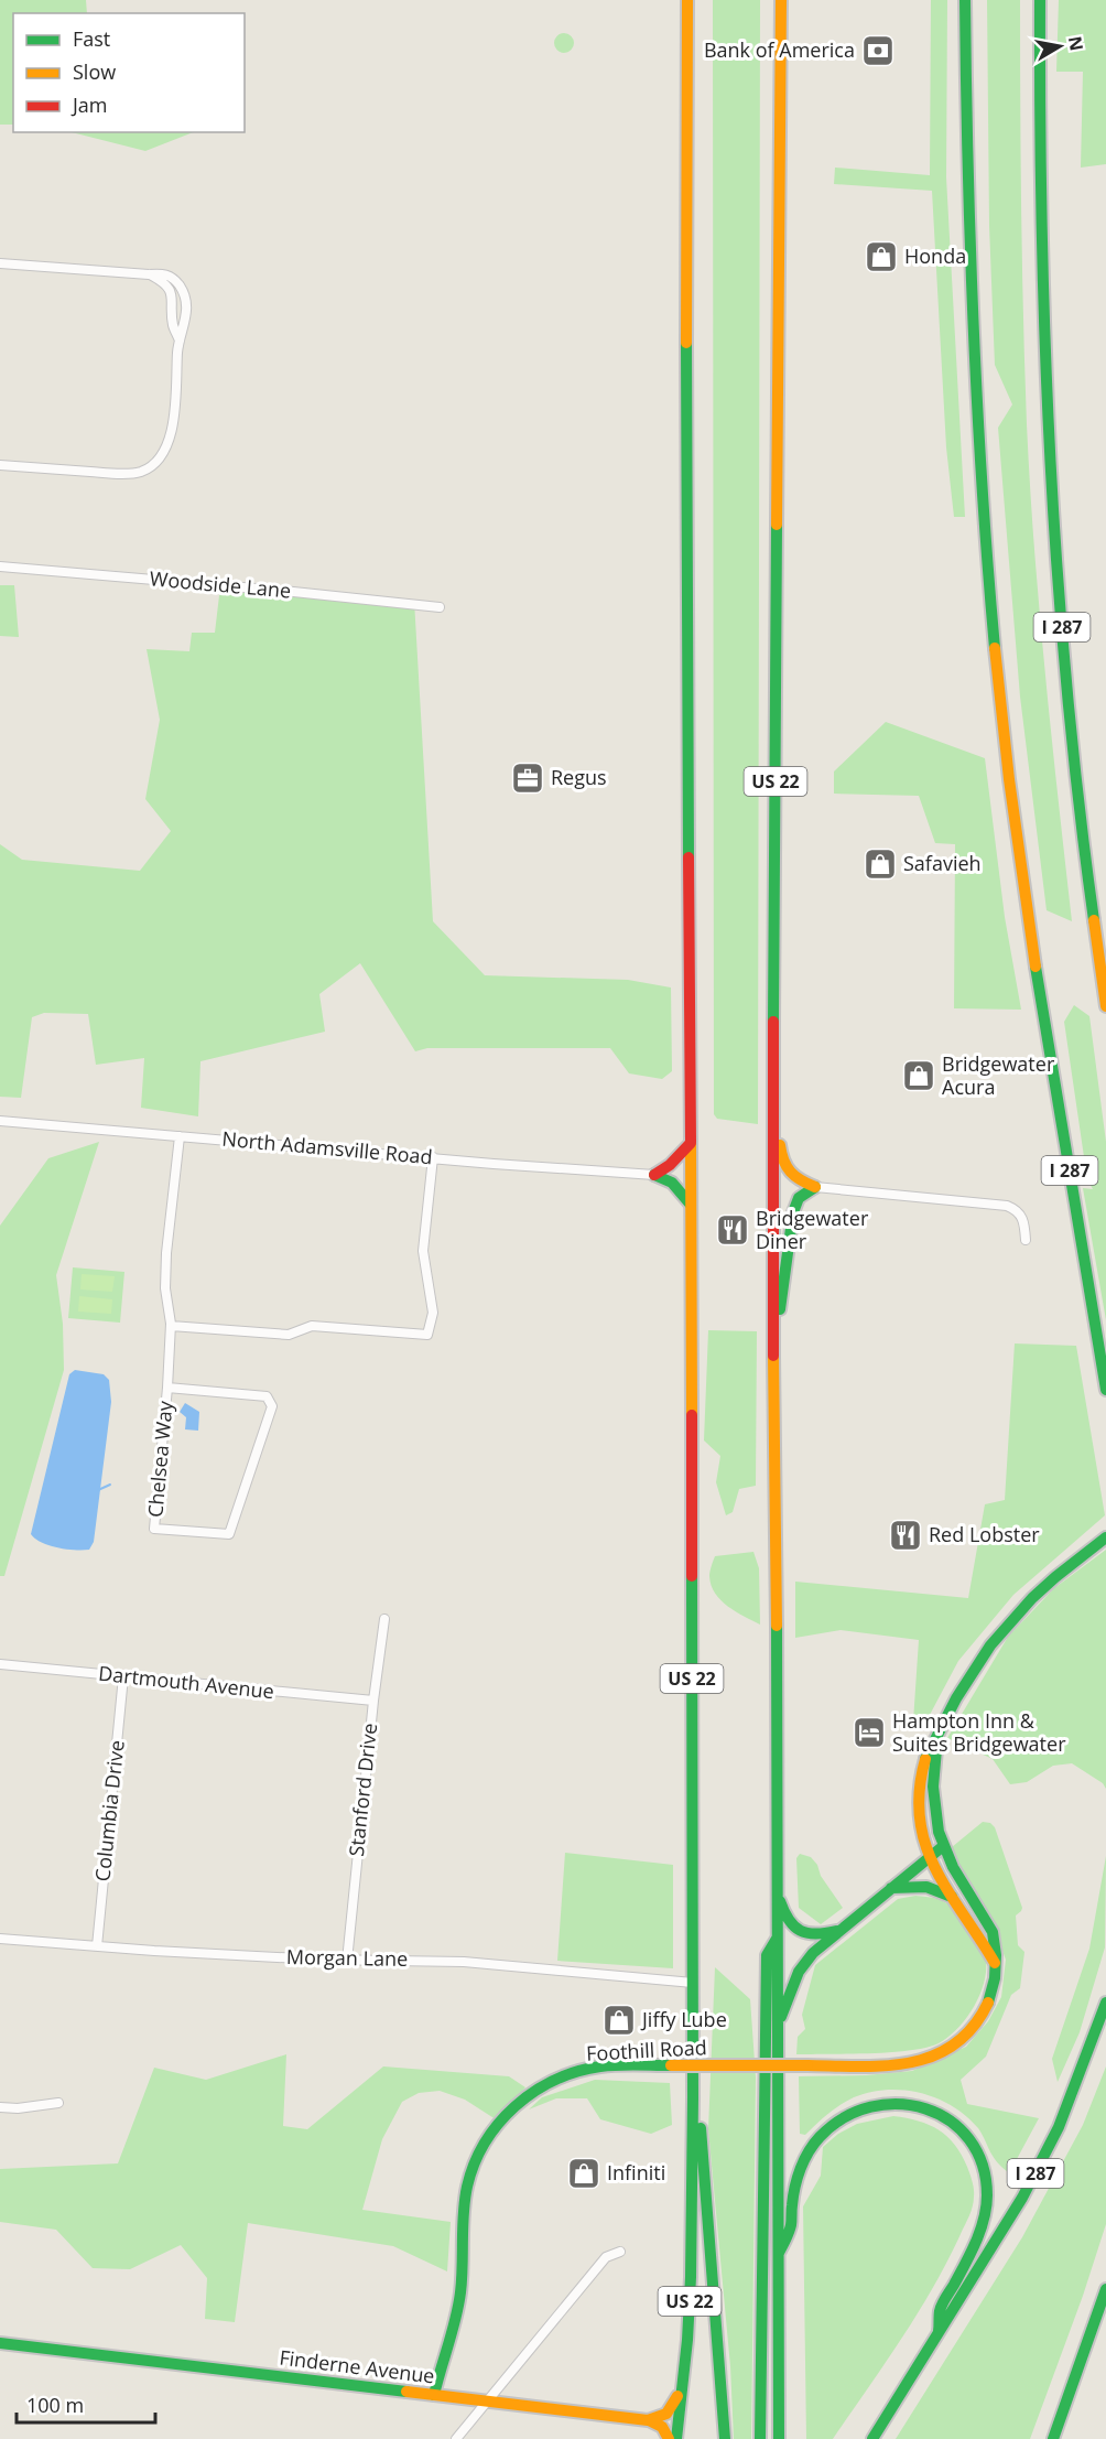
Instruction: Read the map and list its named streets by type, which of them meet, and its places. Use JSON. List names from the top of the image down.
{
  "streets": {
    "main road": [
      "I 287",
      "US 22",
      "Foothill Road",
      "Finderne Avenue"
    ],
    "street": [
      "Woodside Lane",
      "North Adamsville Road",
      "Chelsea Way",
      "Dartmouth Avenue",
      "Stanford Drive",
      "Columbia Drive",
      "Morgan Lane"
    ]
  },
  "crossings": [
    ["US 22", "Morgan Lane"],
    ["North Adamsville Road", "Chelsea Way"],
    ["Dartmouth Avenue", "Stanford Drive"],
    ["Dartmouth Avenue", "Columbia Drive"],
    ["Stanford Drive", "Morgan Lane"],
    ["Columbia Drive", "Morgan Lane"],
    ["Foothill Road", "Finderne Avenue"]
  ],
  "places": {
    "bank": ["Bank of America"],
    "shop": [
      "Honda",
      "Safavieh",
      "Bridgewater Acura",
      "Jiffy Lube",
      "Infiniti"
    ],
    "office": ["Regus"],
    "restaurant": ["Bridgewater Diner", "Red Lobster"],
    "hotel": ["Hampton Inn & Suites Bridgewater"]
  },
  "legend": ["Fast", "Slow", "Jam"],
  "scale_bar": "100 m",
  "north": "right"
}
